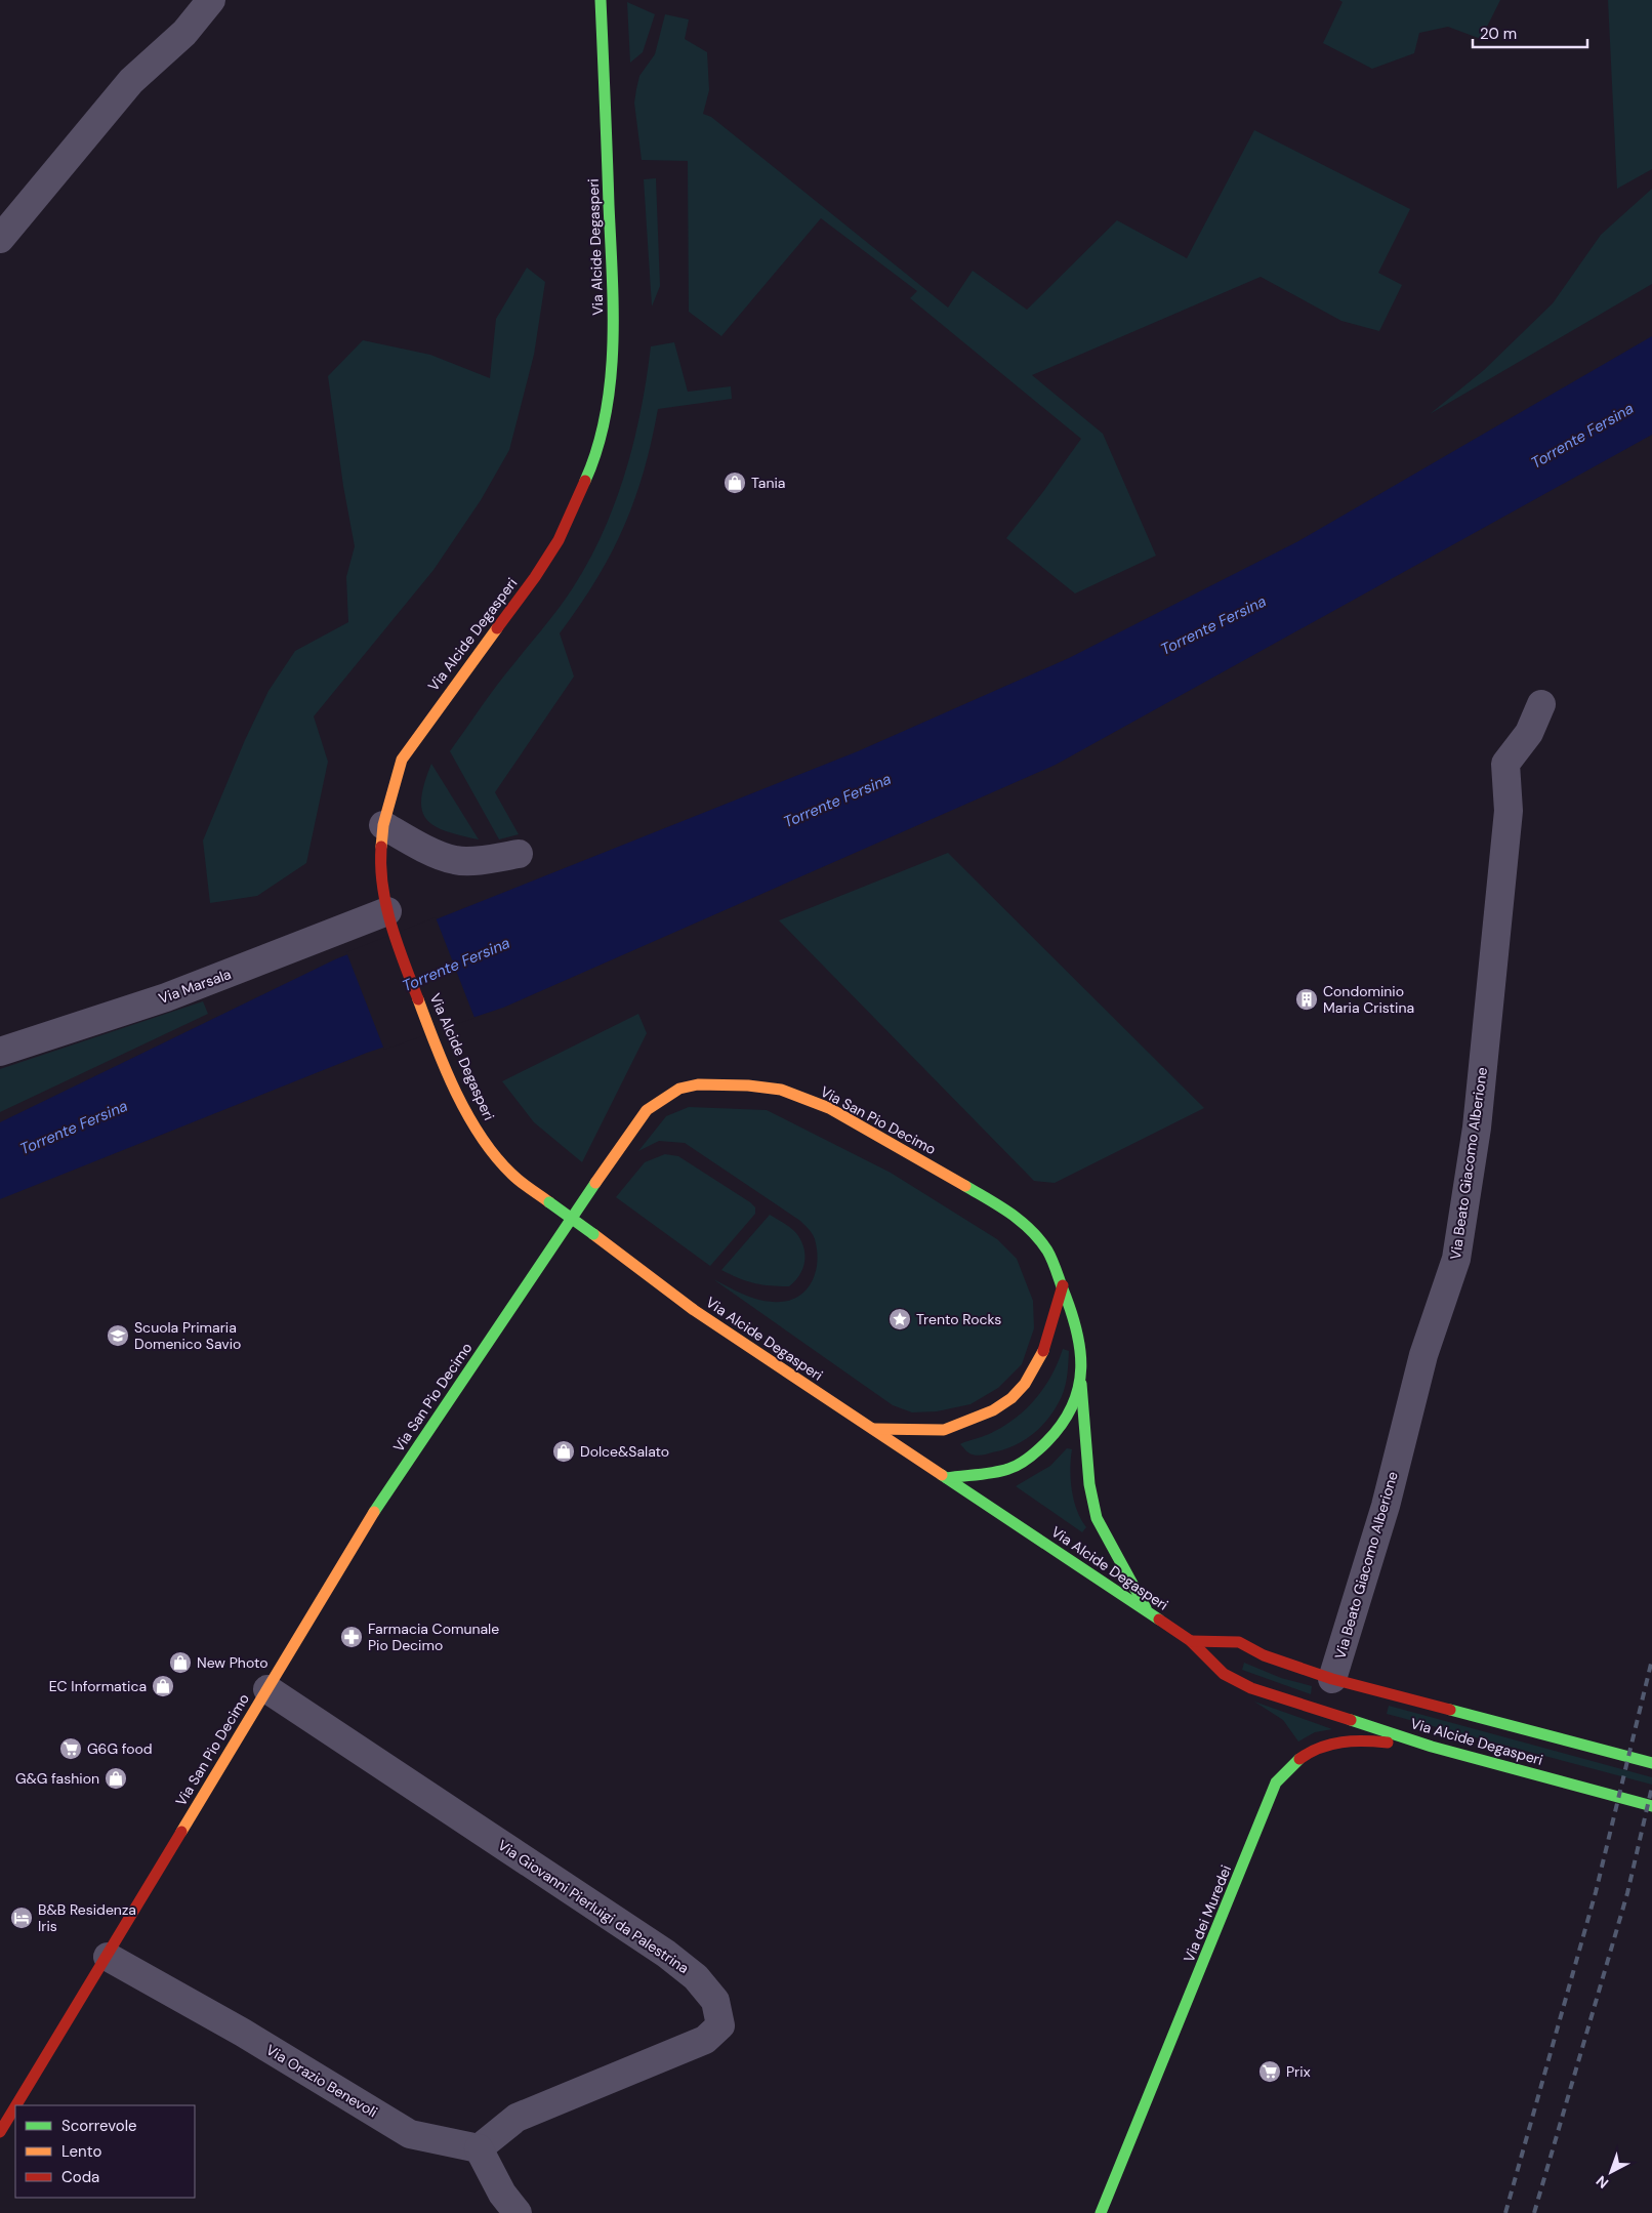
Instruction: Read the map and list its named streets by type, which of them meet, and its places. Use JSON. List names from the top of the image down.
{
  "streets": {
    "street": [
      "Via Alcide Degasperi",
      "Via Marsala",
      "Via San Pio Decimo",
      "Via Beato Giacomo Alberione",
      "Via Giovanni Pierluigi da Palestrina",
      "Via dei Muredei",
      "Via Orazio Benevoli"
    ]
  },
  "crossings": [
    ["Via Alcide Degasperi", "Via Marsala"],
    ["Via Alcide Degasperi", "Via San Pio Decimo"],
    ["Via Alcide Degasperi", "Via Beato Giacomo Alberione"],
    ["Via Alcide Degasperi", "Via dei Muredei"],
    ["Via San Pio Decimo", "Via Giovanni Pierluigi da Palestrina"],
    ["Via San Pio Decimo", "Via Orazio Benevoli"],
    ["Via Giovanni Pierluigi da Palestrina", "Via Orazio Benevoli"]
  ],
  "water": ["Torrente Fersina"],
  "places": {
    "shop": [
      "Tania",
      "Dolce&Salato",
      "New Photo",
      "EC Informatica",
      "G&G fashion"
    ],
    "building": ["Condominio Maria Cristina"],
    "place": ["Trento Rocks"],
    "school or university": ["Scuola Primaria Domenico Savio"],
    "pharmacy": ["Farmacia Comunale Pio Decimo"],
    "supermarket": ["G6G food", "Prix"],
    "hotel": ["B&B Residenza Iris"]
  },
  "legend": ["Scorrevole", "Lento", "Coda"],
  "scale_bar": "20 m",
  "north": "bottom left"
}
